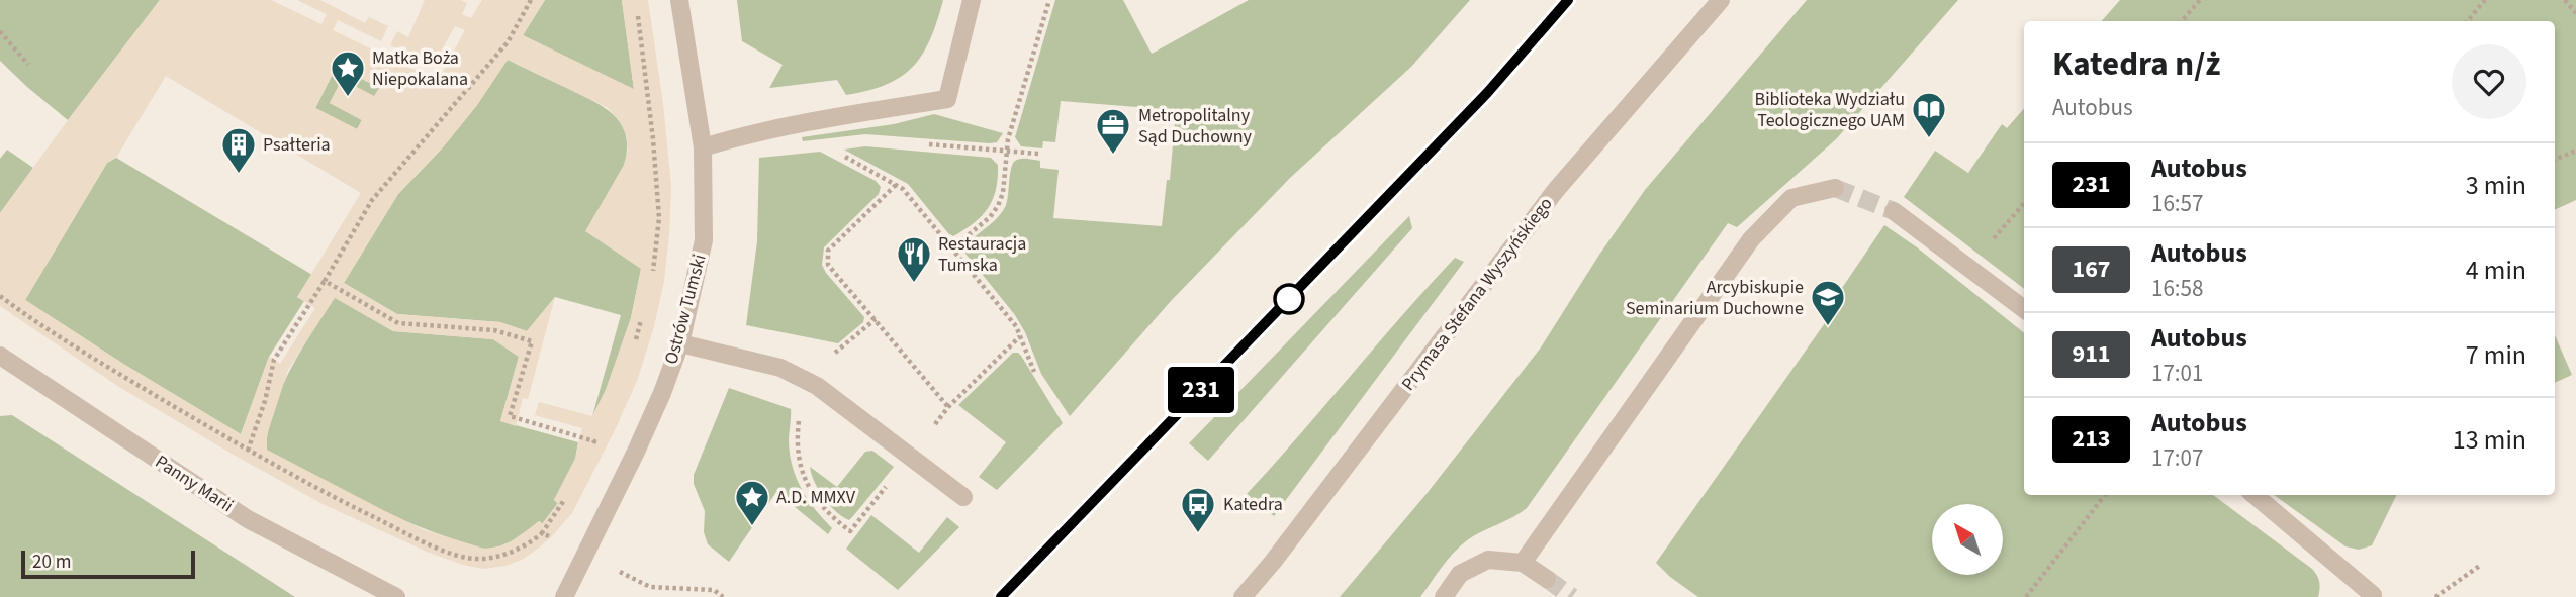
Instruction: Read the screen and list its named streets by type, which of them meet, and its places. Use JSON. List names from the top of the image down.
{
  "streets": {
    "street": ["Prymasa Stefana Wyszyńskiego", "Ostrów Tumski", "Panny Marii"]
  },
  "places": {
    "place": ["Matka Boża Niepokalana", "A.D. MMXV"],
    "library": ["Biblioteka Wydziału Teologicznego UAM"],
    "office": ["Metropolitalny Sąd Duchowny"],
    "building": ["Psałteria"],
    "restaurant": ["Restauracja Tumska"],
    "school or university": ["Arcybiskupie Seminarium Duchowne"],
    "bus stop": ["Katedra"]
  },
  "lines": ["bus line 231"],
  "scale_bar": "20 m",
  "north": "top left",
  "page": {
    "on_map": "231",
    "heading": ["Katedra n/ż", "Autobus"],
    "list": [
      {
        "mark": "231",
        "name": "Autobus",
        "note": "16:57",
        "value": "3 min"
      },
      {
        "mark": "167",
        "name": "Autobus",
        "note": "16:58",
        "value": "4 min"
      },
      {
        "mark": "911",
        "name": "Autobus",
        "note": "17:01",
        "value": "7 min"
      },
      {
        "mark": "213",
        "name": "Autobus",
        "note": "17:07",
        "value": "13 min"
      }
    ],
    "scale": "20 m"
  }
}
